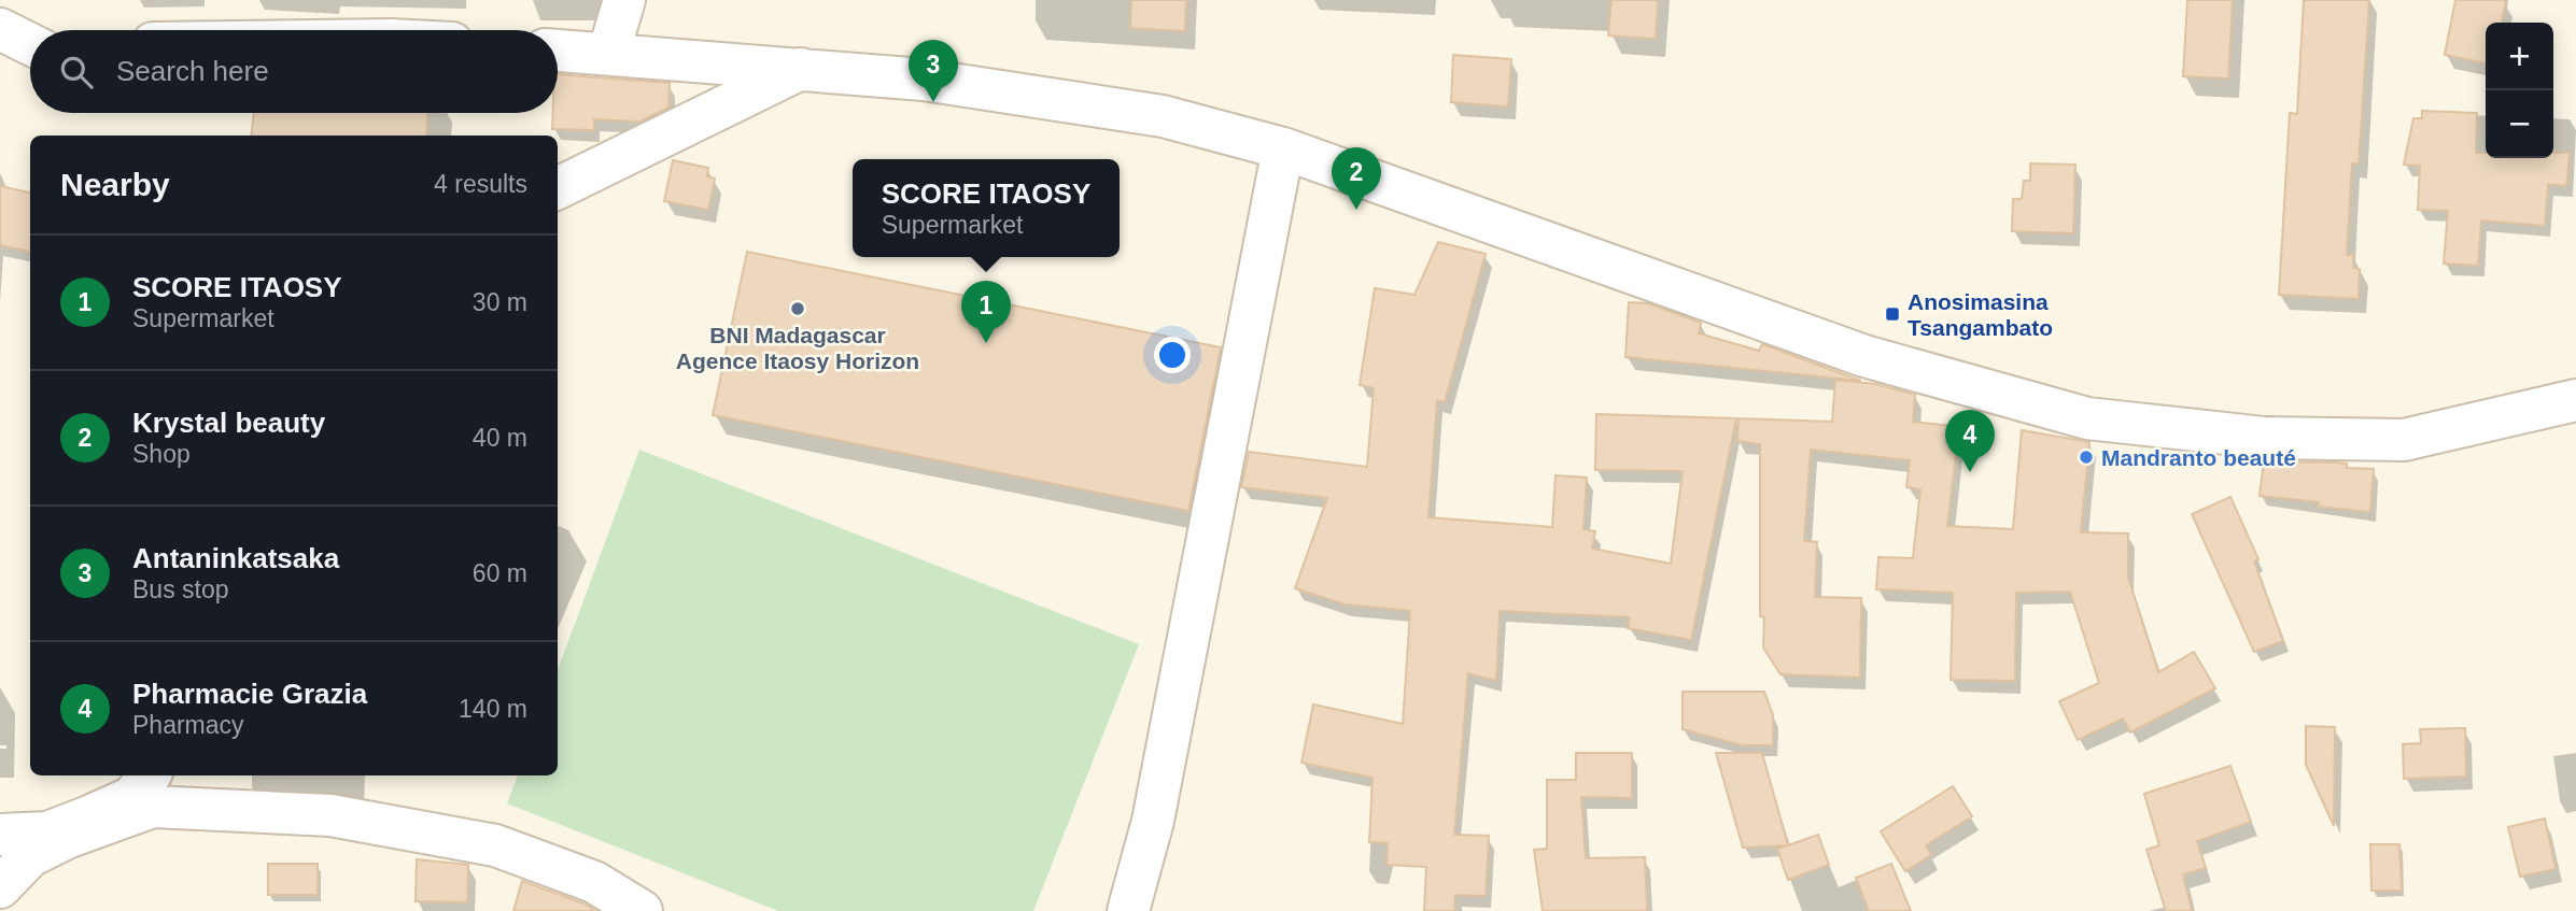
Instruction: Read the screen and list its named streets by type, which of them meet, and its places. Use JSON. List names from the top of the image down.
{
  "places": {
    "other": ["BNI Madagascar Agence Itaosy Horizon", "Mandranto beauté"],
    "transit": ["Anosimasina Tsangambato"]
  },
  "page": {
    "map_buttons": ["+", "−"],
    "search": "Search here",
    "pins": [
      "3",
      "2",
      "1",
      "4"
    ],
    "heading": ["Nearby", "4 results"],
    "popup": ["SCORE ITAOSY", "Supermarket"],
    "list": [
      {
        "mark": "1",
        "name": "SCORE ITAOSY",
        "note": "Supermarket",
        "value": "30 m"
      },
      {
        "mark": "2",
        "name": "Krystal beauty",
        "note": "Shop",
        "value": "40 m"
      },
      {
        "mark": "3",
        "name": "Antaninkatsaka",
        "note": "Bus stop",
        "value": "60 m"
      },
      {
        "mark": "4",
        "name": "Pharmacie Grazia",
        "note": "Pharmacy",
        "value": "140 m"
      }
    ]
  }
}
